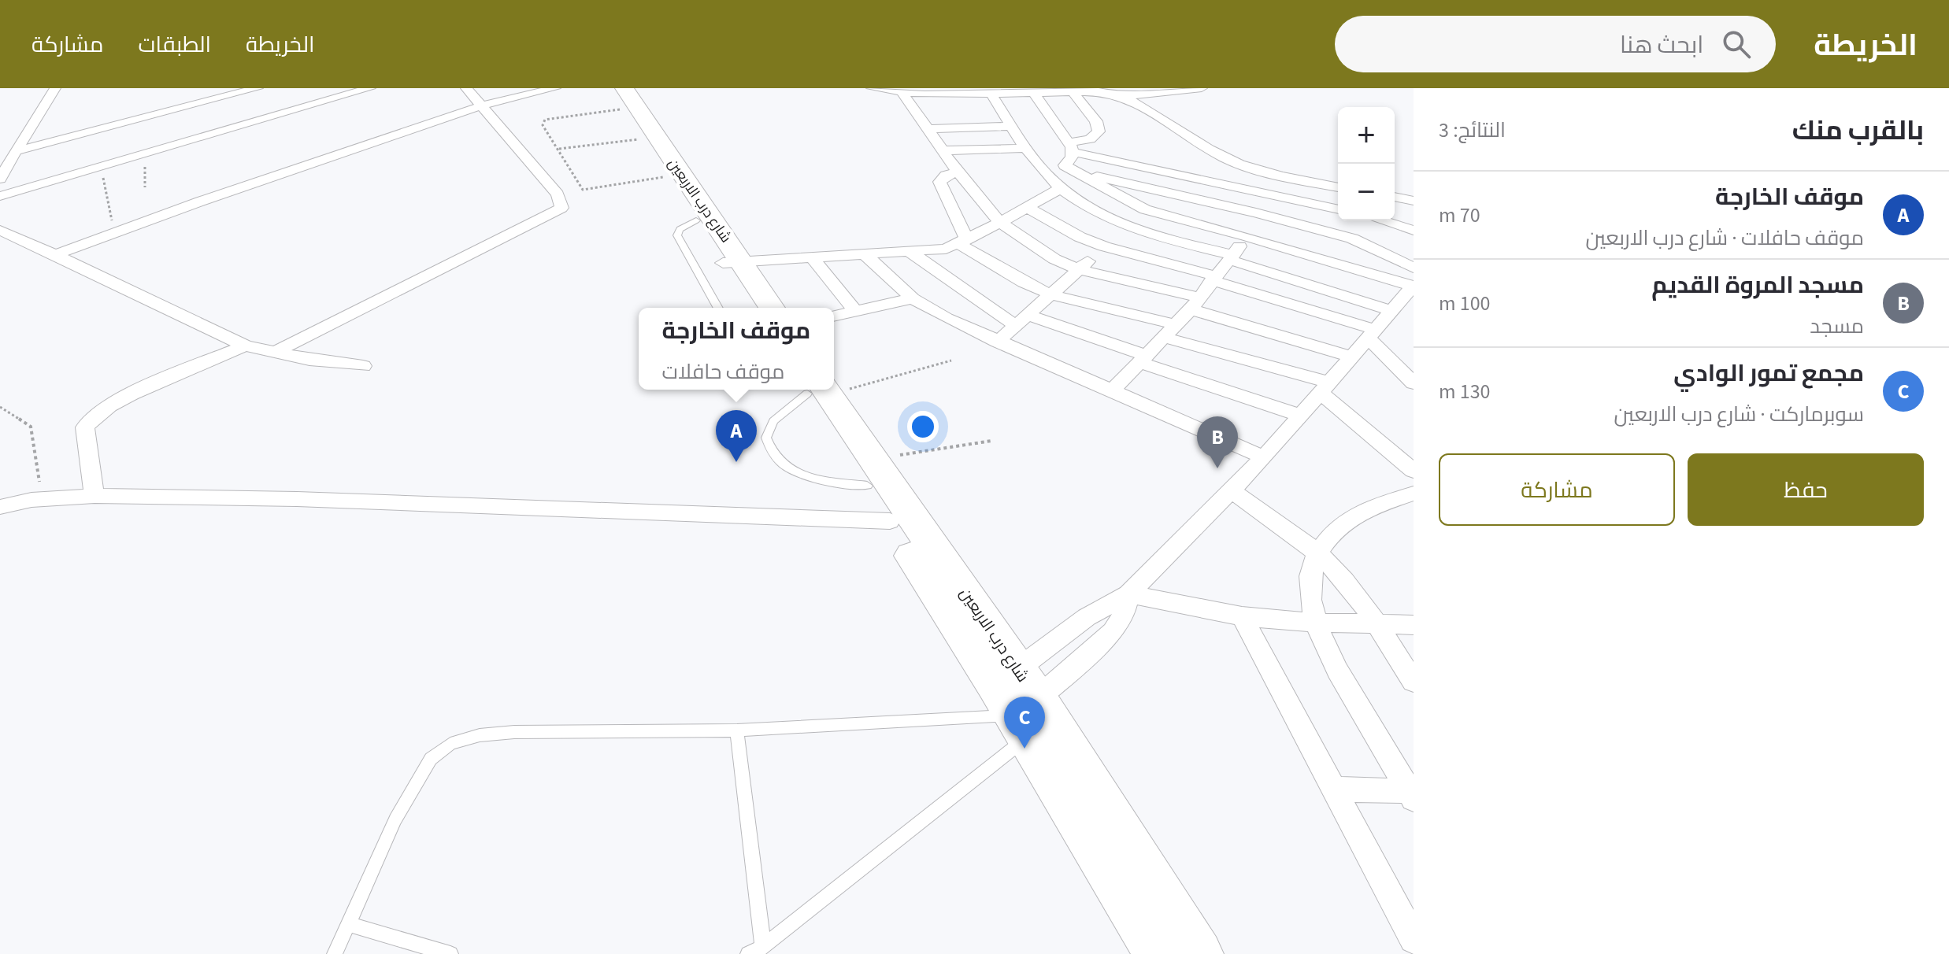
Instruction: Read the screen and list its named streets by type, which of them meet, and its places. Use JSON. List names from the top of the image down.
{
  "streets": {
    "highway": ["شارع درب الاربعين"]
  },
  "page": {
    "header": "الخريطة",
    "search": "ابحث هنا",
    "nav": ["الخريطة", "الطبقات", "مشاركة"],
    "heading": ["بالقرب منك", "النتائج: 3"],
    "map_buttons": ["+", "−"],
    "list": [
      {
        "mark": "A",
        "name": "موقف الخارجة",
        "note": "موقف حافلات · شارع درب الاربعين",
        "value": "70 m"
      },
      {
        "mark": "B",
        "name": "مسجد المروة القديم",
        "note": "مسجد",
        "value": "100 m"
      },
      {
        "mark": "C",
        "name": "مجمع تمور الوادي",
        "note": "سوبرماركت · شارع درب الاربعين",
        "value": "130 m"
      }
    ],
    "popup": ["موقف الخارجة", "موقف حافلات"],
    "pins": ["A", "B", "C"],
    "buttons": ["حفظ", "مشاركة"]
  }
}
